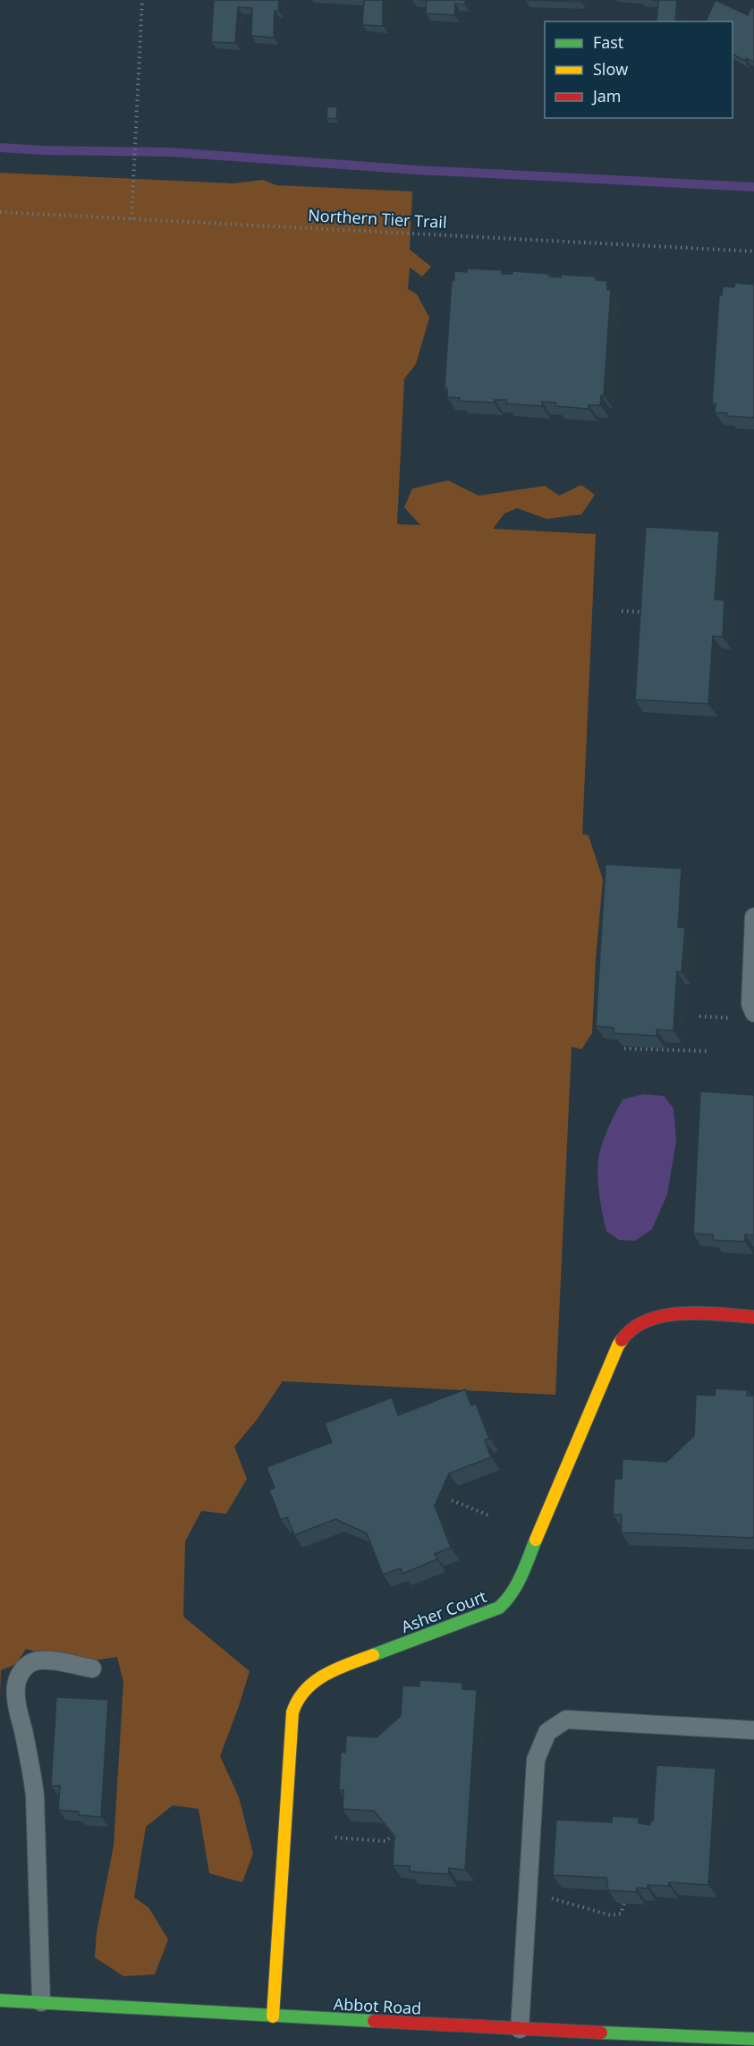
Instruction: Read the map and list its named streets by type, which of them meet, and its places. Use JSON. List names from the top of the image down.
{
  "streets": {
    "street": ["Asher Court", "Abbot Road"],
    "path": ["Northern Tier Trail"]
  },
  "crossings": [
    ["Asher Court", "Abbot Road"]
  ],
  "legend": ["Fast", "Slow", "Jam"]
}
